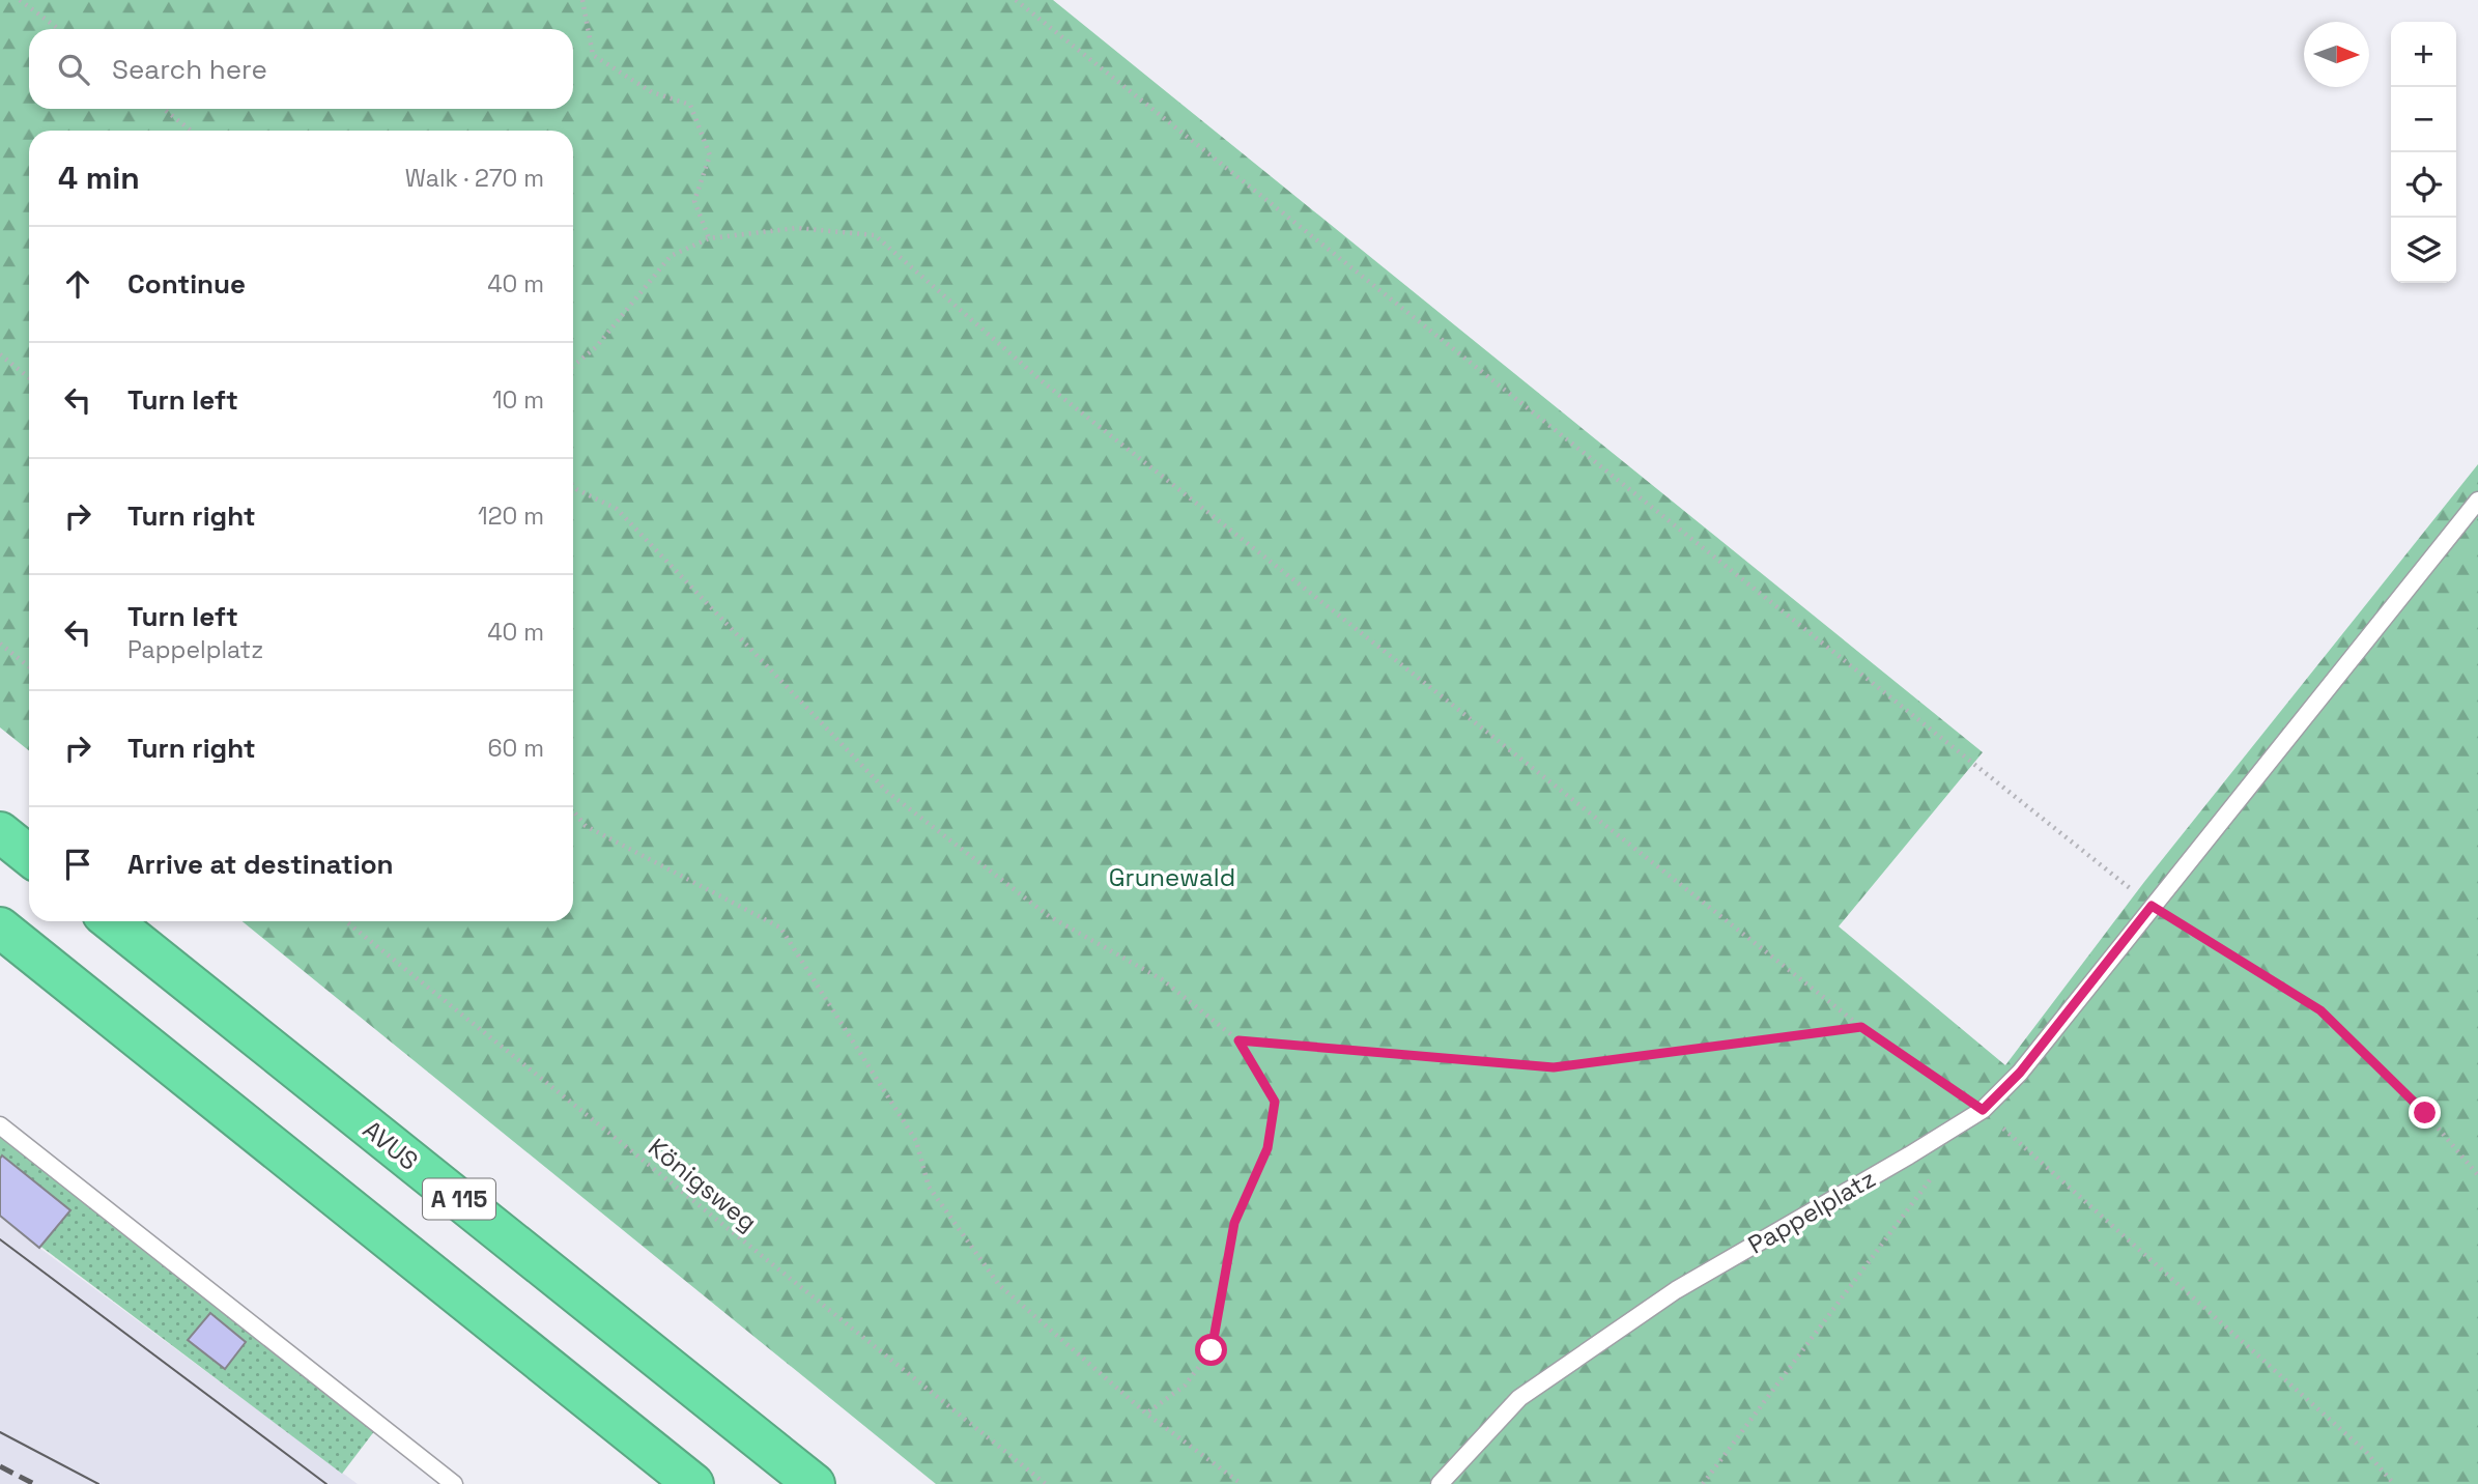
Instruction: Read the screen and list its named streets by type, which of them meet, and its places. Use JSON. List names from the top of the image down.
{
  "streets": {
    "highway": ["AVUS", "A 115"],
    "lane": ["Pappelplatz"],
    "path": ["Königsweg"]
  },
  "parks": ["Grunewald"],
  "north": "right",
  "page": {
    "map_buttons": ["+", "−"],
    "search": "Search here",
    "heading": ["4 min", "Walk · 270 m"],
    "list": [
      ["Continue", "40 m"],
      ["Turn left", "10 m"],
      ["Turn right", "120 m"],
      ["Turn left", "Pappelplatz", "40 m"],
      ["Turn right", "60 m"],
      "Arrive at destination"
    ]
  }
}
